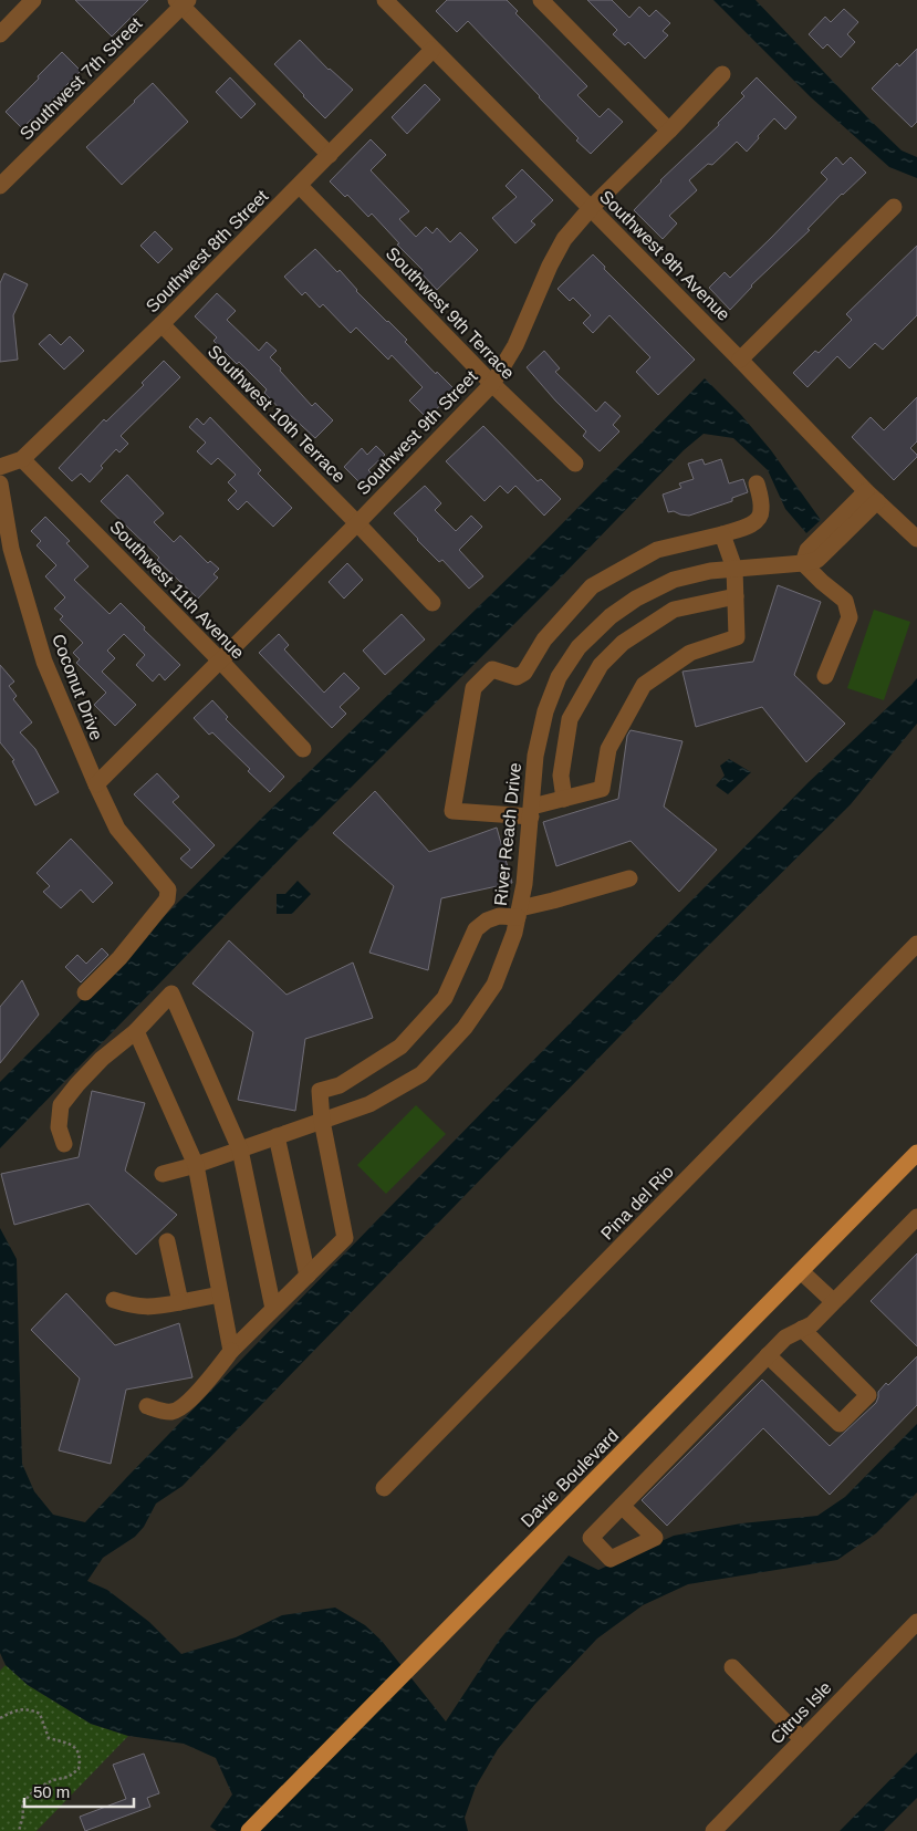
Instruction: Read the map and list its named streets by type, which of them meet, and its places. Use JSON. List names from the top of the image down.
{
  "streets": {
    "main road": ["Davie Boulevard"],
    "street": [
      "Southwest 7th Street",
      "Southwest 8th Street",
      "Southwest 9th Avenue",
      "Southwest 9th Terrace",
      "Southwest 10th Terrace",
      "Southwest 9th Street",
      "Southwest 11th Avenue",
      "Coconut Drive",
      "River Reach Drive",
      "Pina del Rio",
      "Citrus Isle"
    ]
  },
  "crossings": [
    ["Southwest 8th Street", "Southwest 9th Avenue"],
    ["Southwest 8th Street", "Southwest 9th Terrace"],
    ["Southwest 8th Street", "Southwest 10th Terrace"],
    ["Southwest 8th Street", "Southwest 11th Avenue"],
    ["Southwest 9th Avenue", "Southwest 9th Street"],
    ["Southwest 9th Terrace", "Southwest 9th Street"],
    ["Southwest 10th Terrace", "Southwest 9th Street"],
    ["Southwest 9th Street", "Southwest 11th Avenue"],
    ["Southwest 9th Street", "Coconut Drive"]
  ],
  "scale_bar": "50 m"
}
